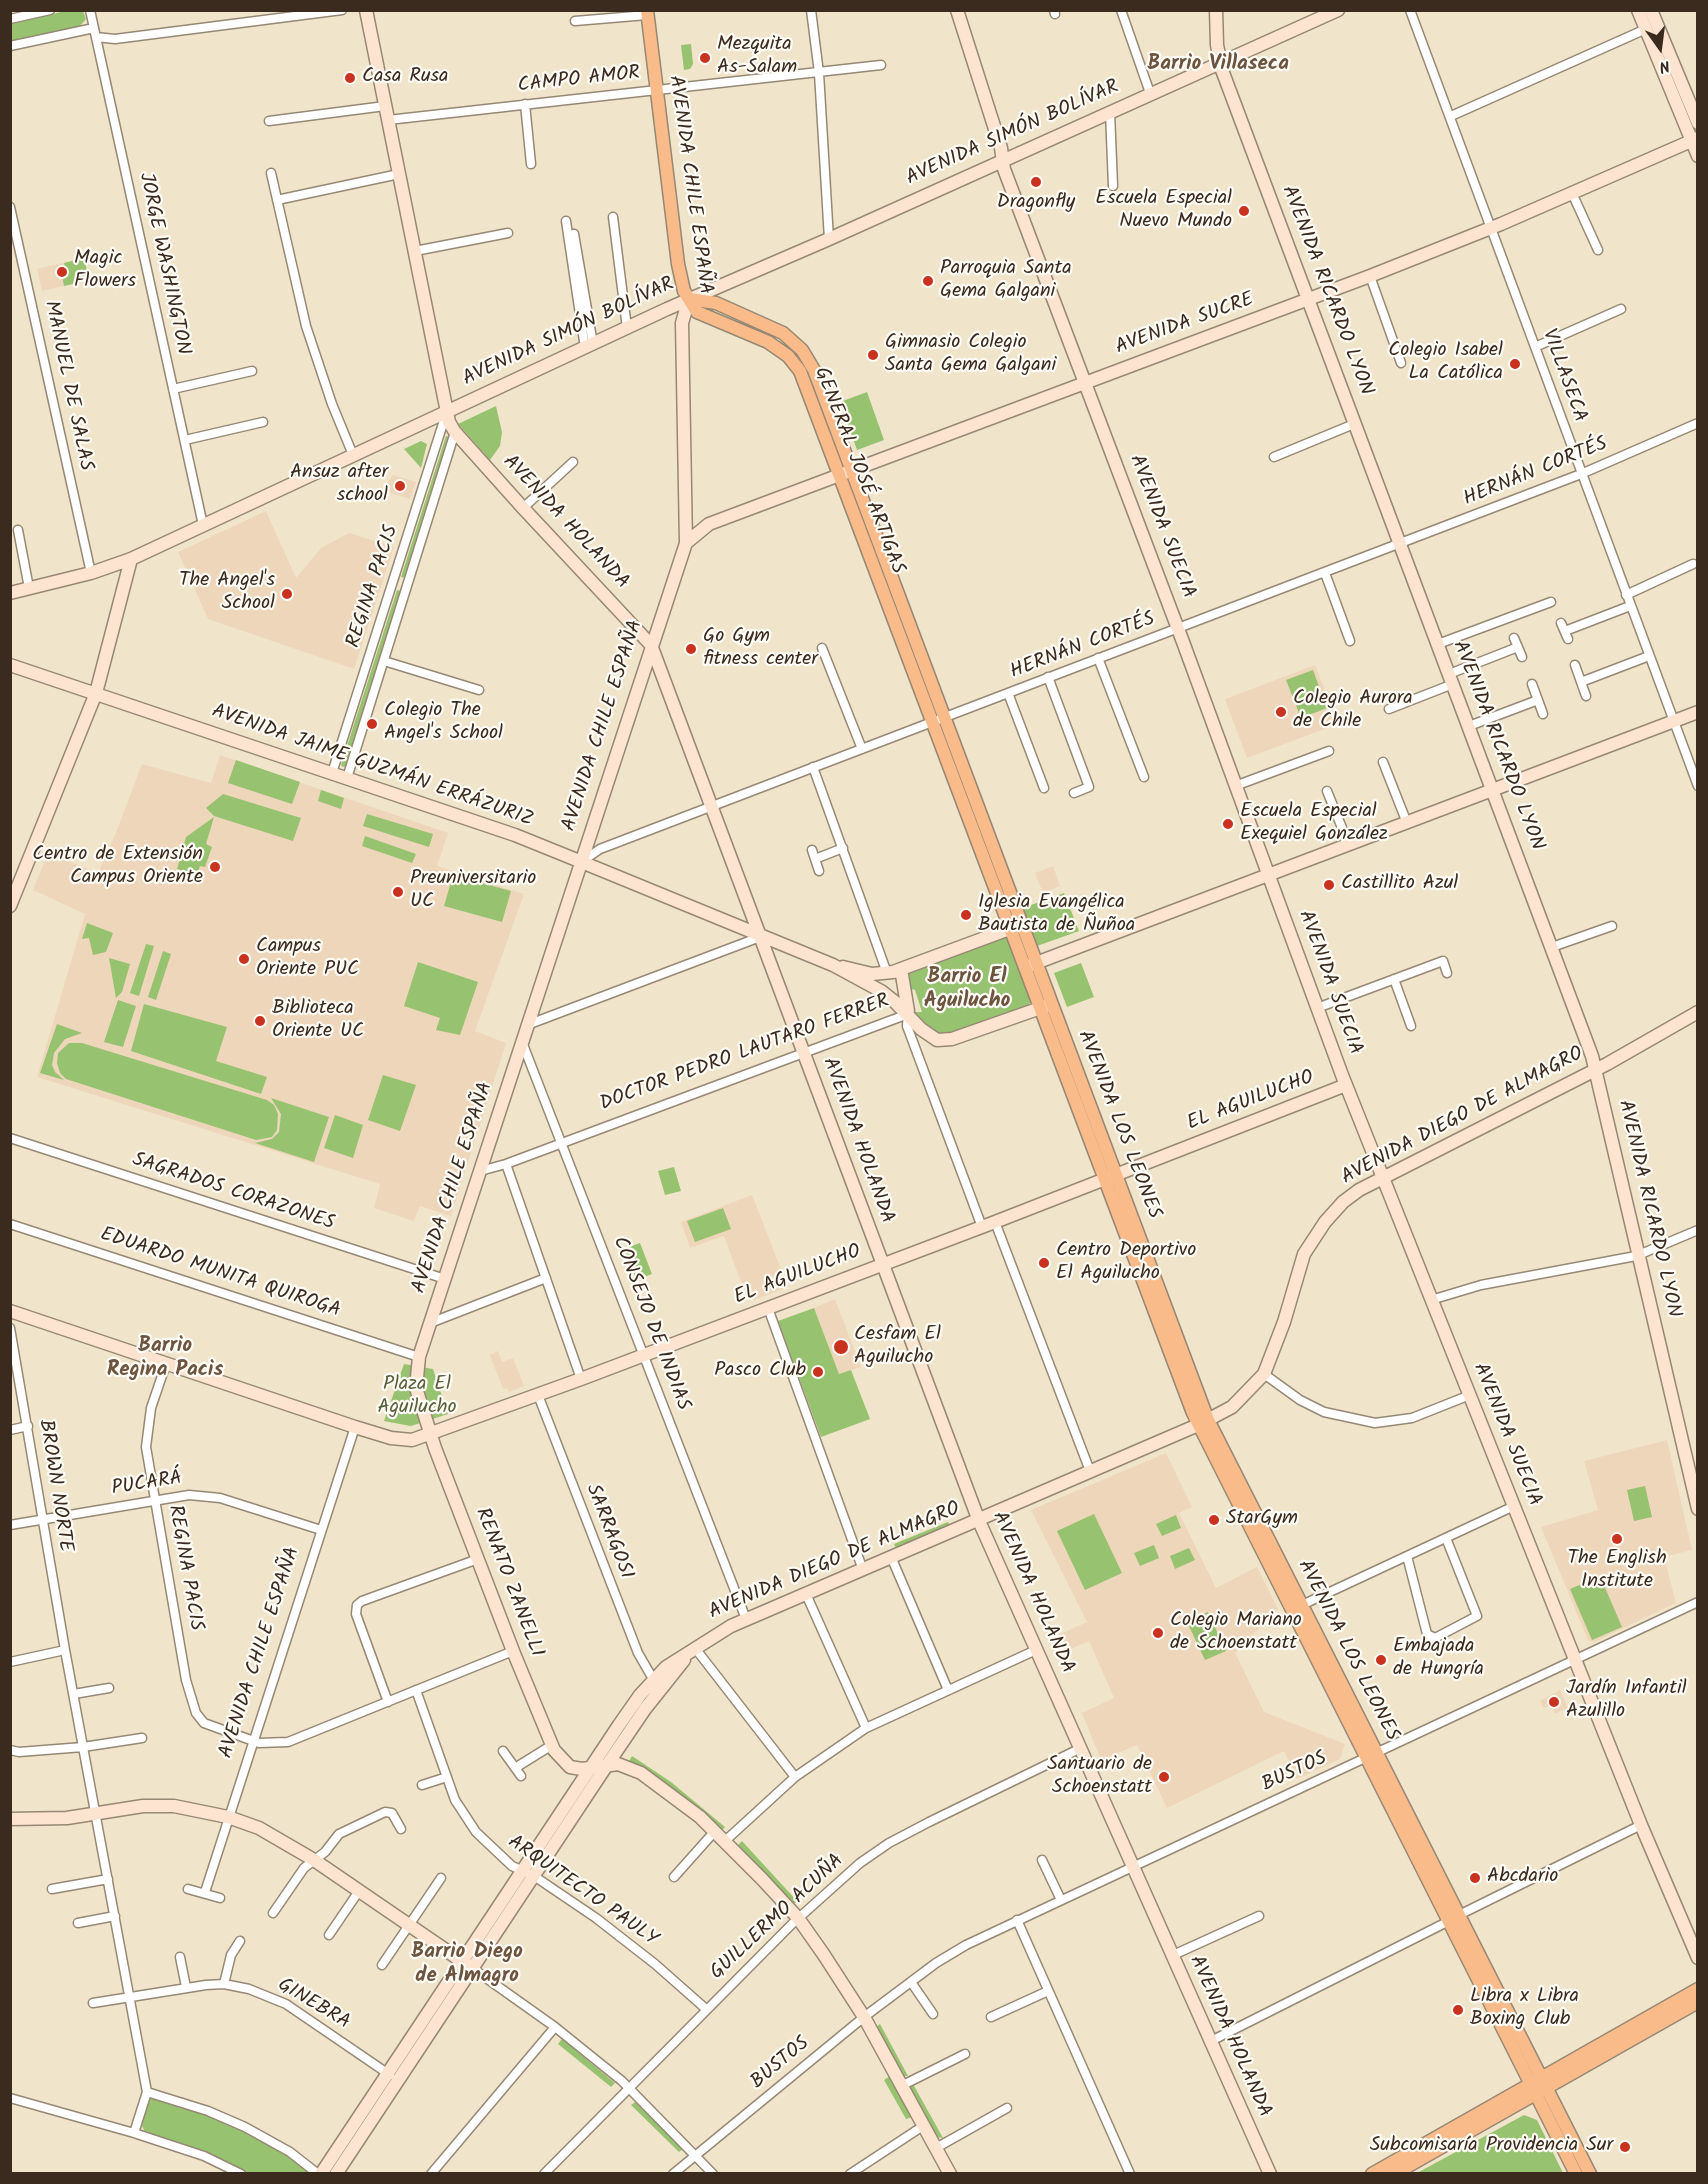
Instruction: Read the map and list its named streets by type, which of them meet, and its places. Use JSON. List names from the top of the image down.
{
  "streets": {
    "main road": ["AVENIDA CHILE ESPAÑA", "GENERAL JOSÉ ARTIGAS", "AVENIDA LOS LEONES"],
    "street": [
      "CAMPO AMOR",
      "AVENIDA SIMÓN BOLÍVAR",
      "JORGE WASHINGTON",
      "AVENIDA RICARDO LYON",
      "AVENIDA SUCRE",
      "VILLASECA",
      "MANUEL DE SALAS",
      "HERNÁN CORTÉS",
      "AVENIDA HOLANDA",
      "AVENIDA SUECIA",
      "REGINA PACIS",
      "AVENIDA JAIME GUZMÁN ERRÁZURIZ",
      "DOCTOR PEDRO LAUTARO FERRER",
      "EL AGUILUCHO",
      "AVENIDA DIEGO DE ALMAGRO",
      "SAGRADOS CORAZONES",
      "EDUARDO MUNITA QUIROGA",
      "CONSEJO DE INDIAS",
      "PUCARÁ",
      "BROWN NORTE",
      "SARRAGOSI",
      "RENATO ZANELLI",
      "BUSTOS",
      "ARQUITECTO PAULY",
      "GUILLERMO ACUÑA",
      "GINEBRA"
    ]
  },
  "crossings": [
    ["CAMPO AMOR", "AVENIDA CHILE ESPAÑA"],
    ["CAMPO AMOR", "AVENIDA HOLANDA"],
    ["AVENIDA SIMÓN BOLÍVAR", "AVENIDA CHILE ESPAÑA"],
    ["AVENIDA SIMÓN BOLÍVAR", "JORGE WASHINGTON"],
    ["AVENIDA SIMÓN BOLÍVAR", "AVENIDA RICARDO LYON"],
    ["AVENIDA SIMÓN BOLÍVAR", "MANUEL DE SALAS"],
    ["AVENIDA SIMÓN BOLÍVAR", "GENERAL JOSÉ ARTIGAS"],
    ["AVENIDA SIMÓN BOLÍVAR", "AVENIDA HOLANDA"],
    ["AVENIDA SIMÓN BOLÍVAR", "AVENIDA SUECIA"],
    ["AVENIDA SIMÓN BOLÍVAR", "REGINA PACIS"],
    ["AVENIDA CHILE ESPAÑA", "AVENIDA SUCRE"],
    ["AVENIDA CHILE ESPAÑA", "GENERAL JOSÉ ARTIGAS"],
    ["AVENIDA CHILE ESPAÑA", "HERNÁN CORTÉS"],
    ["AVENIDA CHILE ESPAÑA", "AVENIDA HOLANDA"],
    ["AVENIDA CHILE ESPAÑA", "REGINA PACIS"],
    ["AVENIDA CHILE ESPAÑA", "AVENIDA JAIME GUZMÁN ERRÁZURIZ"],
    ["AVENIDA CHILE ESPAÑA", "DOCTOR PEDRO LAUTARO FERRER"],
    ["AVENIDA CHILE ESPAÑA", "EL AGUILUCHO"],
    ["AVENIDA CHILE ESPAÑA", "SAGRADOS CORAZONES"],
    ["AVENIDA CHILE ESPAÑA", "EDUARDO MUNITA QUIROGA"],
    ["AVENIDA CHILE ESPAÑA", "CONSEJO DE INDIAS"],
    ["AVENIDA CHILE ESPAÑA", "PUCARÁ"],
    ["AVENIDA CHILE ESPAÑA", "RENATO ZANELLI"],
    ["AVENIDA RICARDO LYON", "AVENIDA SUCRE"],
    ["AVENIDA RICARDO LYON", "HERNÁN CORTÉS"],
    ["AVENIDA RICARDO LYON", "AVENIDA DIEGO DE ALMAGRO"],
    ["AVENIDA SUCRE", "VILLASECA"],
    ["AVENIDA SUCRE", "GENERAL JOSÉ ARTIGAS"],
    ["AVENIDA SUCRE", "AVENIDA SUECIA"],
    ["VILLASECA", "HERNÁN CORTÉS"],
    ["GENERAL JOSÉ ARTIGAS", "HERNÁN CORTÉS"],
    ["GENERAL JOSÉ ARTIGAS", "DOCTOR PEDRO LAUTARO FERRER"],
    ["GENERAL JOSÉ ARTIGAS", "AVENIDA LOS LEONES"],
    ["HERNÁN CORTÉS", "AVENIDA HOLANDA"],
    ["HERNÁN CORTÉS", "AVENIDA SUECIA"],
    ["HERNÁN CORTÉS", "AVENIDA JAIME GUZMÁN ERRÁZURIZ"],
    ["AVENIDA HOLANDA", "REGINA PACIS"],
    ["AVENIDA HOLANDA", "AVENIDA JAIME GUZMÁN ERRÁZURIZ"],
    ["AVENIDA HOLANDA", "DOCTOR PEDRO LAUTARO FERRER"],
    ["AVENIDA HOLANDA", "EL AGUILUCHO"],
    ["AVENIDA HOLANDA", "AVENIDA DIEGO DE ALMAGRO"],
    ["AVENIDA HOLANDA", "BUSTOS"],
    ["AVENIDA HOLANDA", "GUILLERMO ACUÑA"],
    ["AVENIDA SUECIA", "EL AGUILUCHO"],
    ["AVENIDA SUECIA", "AVENIDA DIEGO DE ALMAGRO"],
    ["AVENIDA SUECIA", "BUSTOS"],
    ["REGINA PACIS", "AVENIDA JAIME GUZMÁN ERRÁZURIZ"],
    ["REGINA PACIS", "EL AGUILUCHO"],
    ["REGINA PACIS", "PUCARÁ"],
    ["REGINA PACIS", "RENATO ZANELLI"],
    ["REGINA PACIS", "ARQUITECTO PAULY"],
    ["AVENIDA JAIME GUZMÁN ERRÁZURIZ", "DOCTOR PEDRO LAUTARO FERRER"],
    ["DOCTOR PEDRO LAUTARO FERRER", "AVENIDA LOS LEONES"],
    ["DOCTOR PEDRO LAUTARO FERRER", "CONSEJO DE INDIAS"],
    ["EL AGUILUCHO", "AVENIDA LOS LEONES"],
    ["EL AGUILUCHO", "CONSEJO DE INDIAS"],
    ["EL AGUILUCHO", "SARRAGOSI"],
    ["EL AGUILUCHO", "RENATO ZANELLI"],
    ["AVENIDA DIEGO DE ALMAGRO", "AVENIDA LOS LEONES"],
    ["AVENIDA DIEGO DE ALMAGRO", "CONSEJO DE INDIAS"],
    ["AVENIDA DIEGO DE ALMAGRO", "SARRAGOSI"],
    ["AVENIDA DIEGO DE ALMAGRO", "RENATO ZANELLI"],
    ["AVENIDA DIEGO DE ALMAGRO", "ARQUITECTO PAULY"],
    ["AVENIDA DIEGO DE ALMAGRO", "GINEBRA"],
    ["AVENIDA LOS LEONES", "BUSTOS"],
    ["PUCARÁ", "BROWN NORTE"],
    ["BROWN NORTE", "GINEBRA"],
    ["ARQUITECTO PAULY", "GUILLERMO ACUÑA"]
  ],
  "districts": [
    "Barrio Villaseca",
    "Barrio El Aguilucho",
    "Barrio Regina Pacis",
    "Barrio Diego de Almagro"
  ],
  "parks": ["Plaza El Aguilucho"],
  "places": [
    "Mezquita As-Salam",
    "Casa Rusa",
    "Dragonfly",
    "Escuela Especial Nuevo Mundo",
    "Magic Flowers",
    "Parroquia Santa Gema Galgani",
    "Gimnasio Colegio Santa Gema Galgani",
    "Colegio Isabel La Católica",
    "Ansuz after school",
    "The Angel's School",
    "Go Gym fitness center",
    "Colegio Aurora de Chile",
    "Colegio The Angel's School",
    "Escuela Especial Exequiel González",
    "Centro de Extensión Campus Oriente",
    "Castillito Azul",
    "Preuniversitario UC",
    "Iglesia Evangélica Bautista de Ñuñoa",
    "Campus Oriente PUC",
    "Biblioteca Oriente UC",
    "Centro Deportivo El Aguilucho",
    "Cesfam El Aguilucho",
    "Pasco Club",
    "StarGym",
    "The English Institute",
    "Colegio Mariano de Schoenstatt",
    "Embajada de Hungría",
    "Jardín Infantil Azulillo",
    "Santuario de Schoenstatt",
    "Abcdario",
    "Libra x Libra Boxing Club",
    "Subcomisaría Providencia Sur"
  ],
  "north": "bottom"
}
